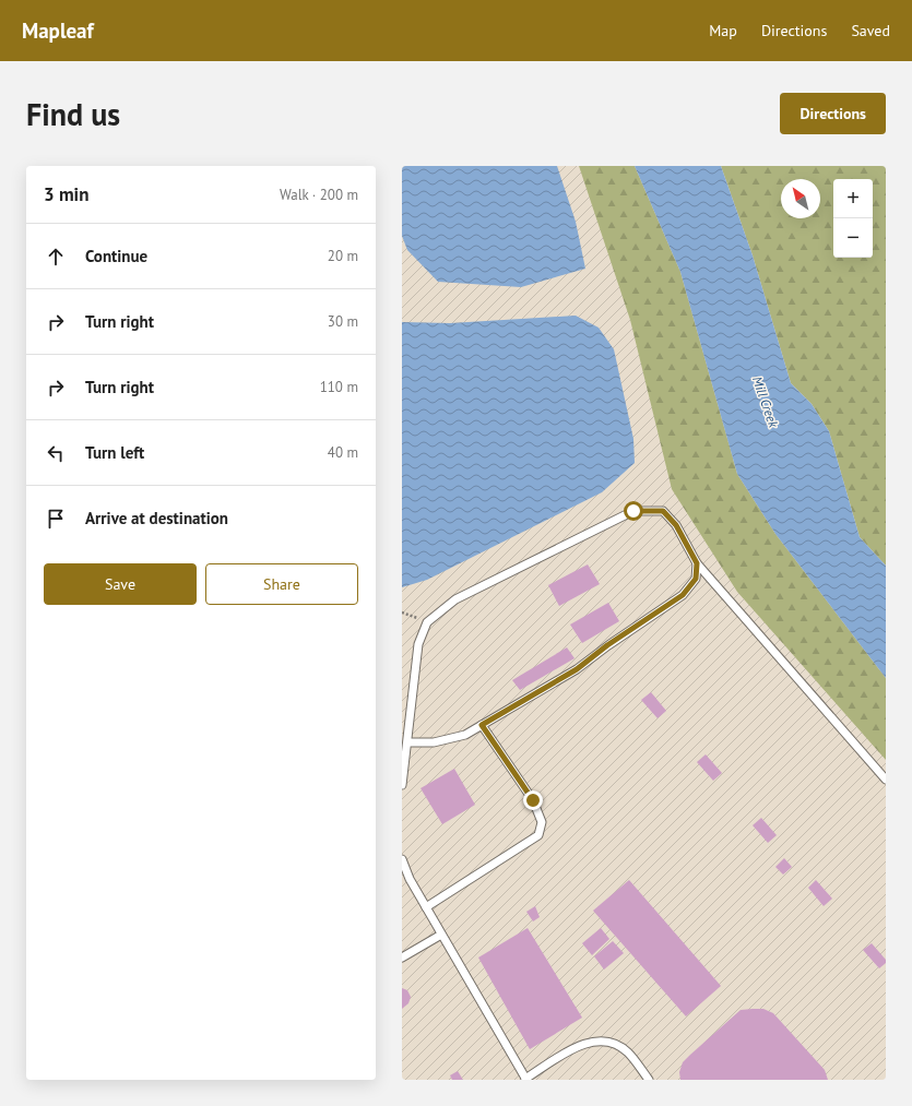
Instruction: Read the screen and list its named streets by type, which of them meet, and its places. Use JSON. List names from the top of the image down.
{
  "water": ["Mill Creek"],
  "north": "top left",
  "page": {
    "header": "Mapleaf",
    "nav": ["Map", "Directions", "Saved"],
    "buttons": [
      "Directions",
      ["Save", "Share"]
    ],
    "title": "Find us",
    "heading": ["3 min", "Walk · 200 m"],
    "map_buttons": ["+", "−"],
    "list": [
      ["Continue", "20 m"],
      ["Turn right", "30 m"],
      ["Turn right", "110 m"],
      ["Turn left", "40 m"],
      "Arrive at destination"
    ]
  }
}
